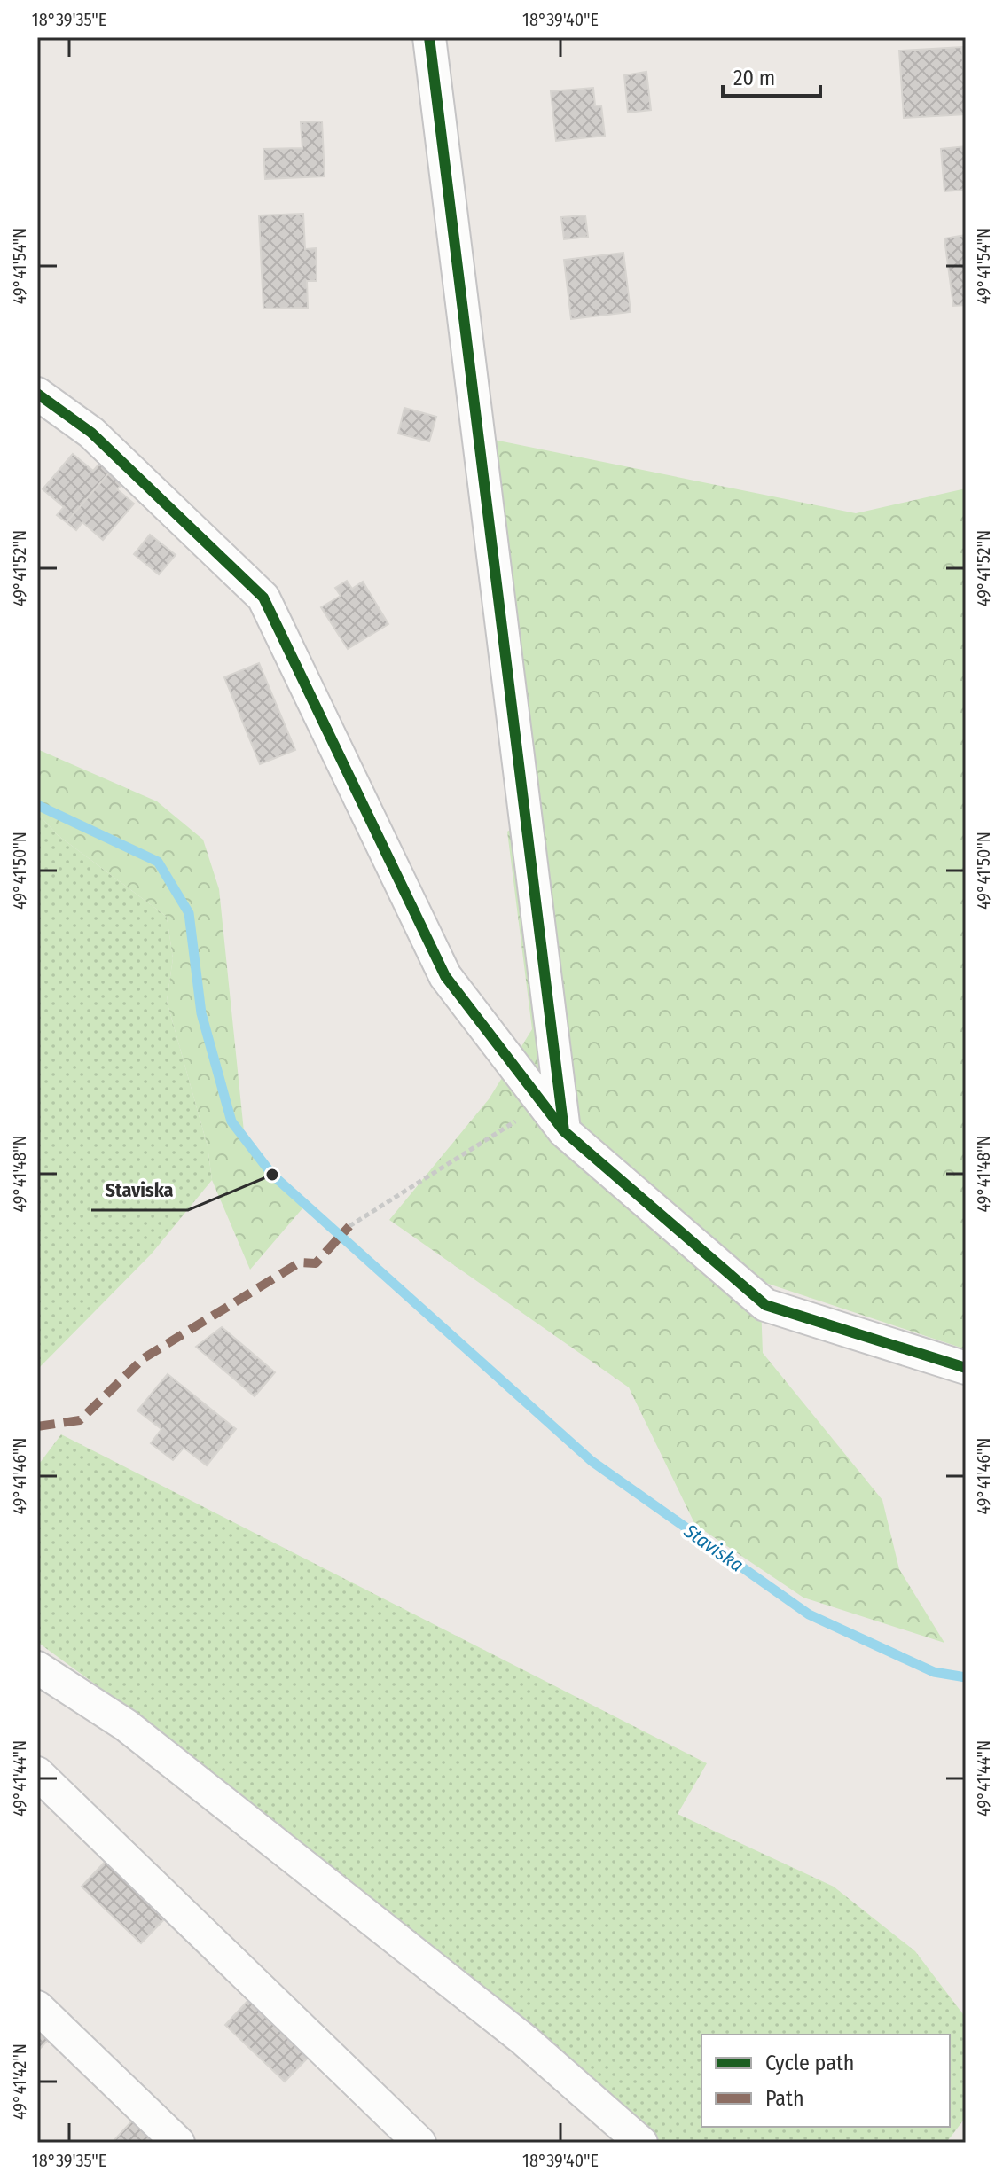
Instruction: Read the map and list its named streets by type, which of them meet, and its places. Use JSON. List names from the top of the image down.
{
  "water": ["Staviska"],
  "places": ["Staviska"],
  "legend": ["Cycle path", "Path"],
  "scale_bar": "20 m",
  "coordinates": [
    "18°39'35\"E",
    "18°39'40\"E",
    "49°41'54\"N",
    "49°41'52\"N",
    "49°41'50\"N",
    "49°41'48\"N",
    "49°41'46\"N",
    "49°41'44\"N",
    "49°41'42\"N"
  ]
}
